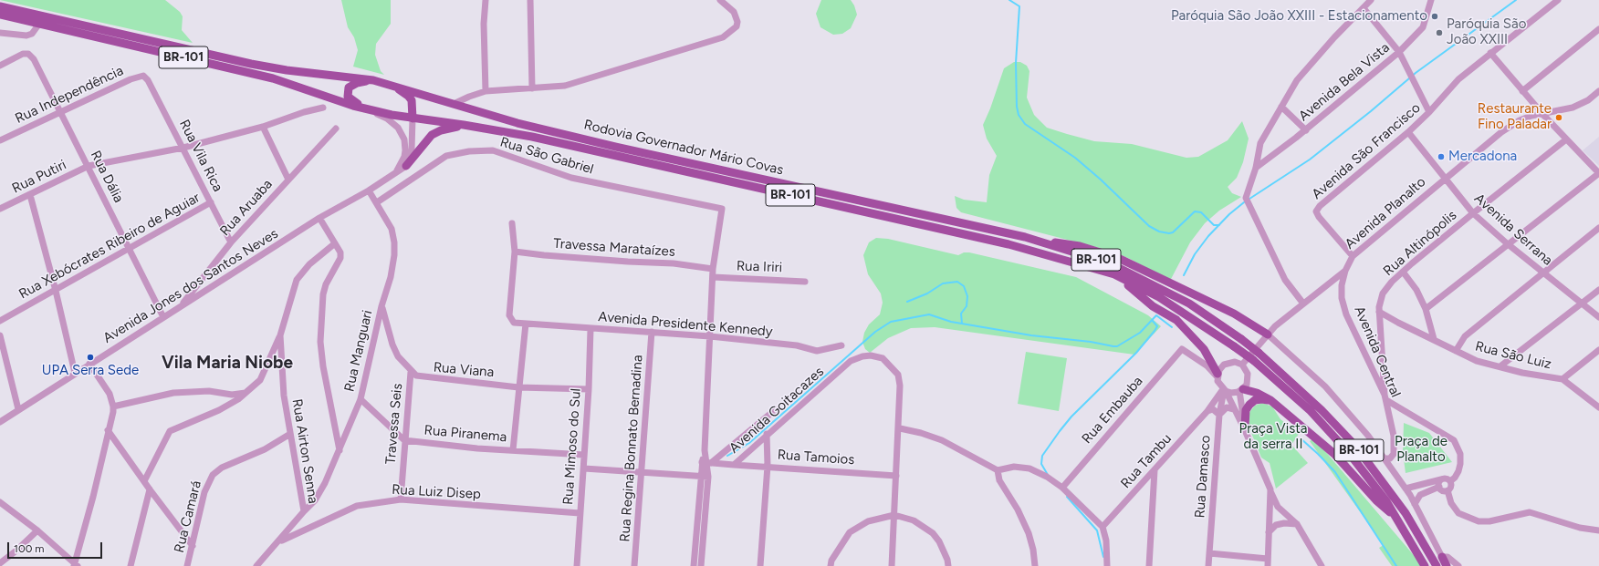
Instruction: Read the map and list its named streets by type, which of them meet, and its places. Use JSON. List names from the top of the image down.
{
  "streets": {
    "main road": ["BR-101", "Rodovia Governador Mário Covas"],
    "street": [
      "Avenida Bela Vista",
      "Rua Independência",
      "Avenida São Francisco",
      "Rua Vila Rica",
      "Rua São Gabriel",
      "Rua Putiri",
      "Rua Dália",
      "Rua Aruaba",
      "Avenida Planalto",
      "Avenida Serrana",
      "Rua Altinópolis",
      "Rua Xebócrates Ribeiro de Aguiar",
      "Travessa Marataízes",
      "Rua Iriri",
      "Avenida Jones dos Santos Neves",
      "Avenida Presidente Kennedy",
      "Rua Manguari",
      "Avenida Central",
      "Rua São Luiz",
      "Rua Viana",
      "Avenida Goitacazes",
      "Rua Embauba",
      "Travessa Seis",
      "Rua Piranema",
      "Rua Mimoso do Sul",
      "Rua Regina Bonnato Bernadina",
      "Rua Airton Senna",
      "Rua Tamoios",
      "Rua Tambu",
      "Rua Damasco",
      "Rua Luiz Disep",
      "Rua Camará"
    ]
  },
  "crossings": [
    ["Rua Independência", "Rua Vila Rica"],
    ["Rua Independência", "Rua Dália"],
    ["Avenida São Francisco", "Avenida Planalto"],
    ["Avenida São Francisco", "Avenida Serrana"],
    ["Rua Vila Rica", "Rua Putiri"],
    ["Rua Vila Rica", "Rua Aruaba"],
    ["Rua Vila Rica", "Rua Xebócrates Ribeiro de Aguiar"],
    ["Rua São Gabriel", "Travessa Marataízes"],
    ["Rua São Gabriel", "Rua Manguari"],
    ["Rua Putiri", "Rua Dália"],
    ["Rua Dália", "Rua Xebócrates Ribeiro de Aguiar"],
    ["Rua Dália", "Avenida Jones dos Santos Neves"],
    ["Rua Aruaba", "Avenida Jones dos Santos Neves"],
    ["Avenida Planalto", "Avenida Serrana"],
    ["Avenida Planalto", "Avenida Central"],
    ["Avenida Planalto", "Rua Embauba"],
    ["Avenida Planalto", "Rua Tambu"],
    ["Avenida Planalto", "Rua Damasco"],
    ["Avenida Serrana", "Rua Altinópolis"],
    ["Rua Altinópolis", "Avenida Central"],
    ["Rua Altinópolis", "Rua São Luiz"],
    ["Travessa Marataízes", "Avenida Presidente Kennedy"],
    ["Avenida Jones dos Santos Neves", "Rua Manguari"],
    ["Avenida Presidente Kennedy", "Rua Mimoso do Sul"],
    ["Avenida Presidente Kennedy", "Rua Regina Bonnato Bernadina"],
    ["Rua Manguari", "Rua Viana"],
    ["Rua Manguari", "Rua Piranema"],
    ["Rua Manguari", "Rua Airton Senna"],
    ["Rua Viana", "Travessa Seis"],
    ["Rua Viana", "Rua Mimoso do Sul"],
    ["Avenida Goitacazes", "Rua Tamoios"],
    ["Rua Embauba", "Rua Tambu"],
    ["Rua Embauba", "Rua Damasco"],
    ["Travessa Seis", "Rua Piranema"],
    ["Travessa Seis", "Rua Luiz Disep"],
    ["Rua Piranema", "Rua Mimoso do Sul"],
    ["Rua Mimoso do Sul", "Rua Luiz Disep"],
    ["Rua Airton Senna", "Rua Luiz Disep"],
    ["Rua Airton Senna", "Rua Camará"],
    ["Rua Tambu", "Rua Damasco"]
  ],
  "districts": ["Vila Maria Niobe"],
  "parks": ["Praça Vista da serra II", "Praça de Planalto"],
  "places": [
    "Paróquia São João XXIII - Estacionamento",
    "Paróquia São João XXIII",
    "Restaurante Fino Paladar",
    "Mercadona",
    "UPA Serra Sede"
  ],
  "scale_bar": "100 m"
}
